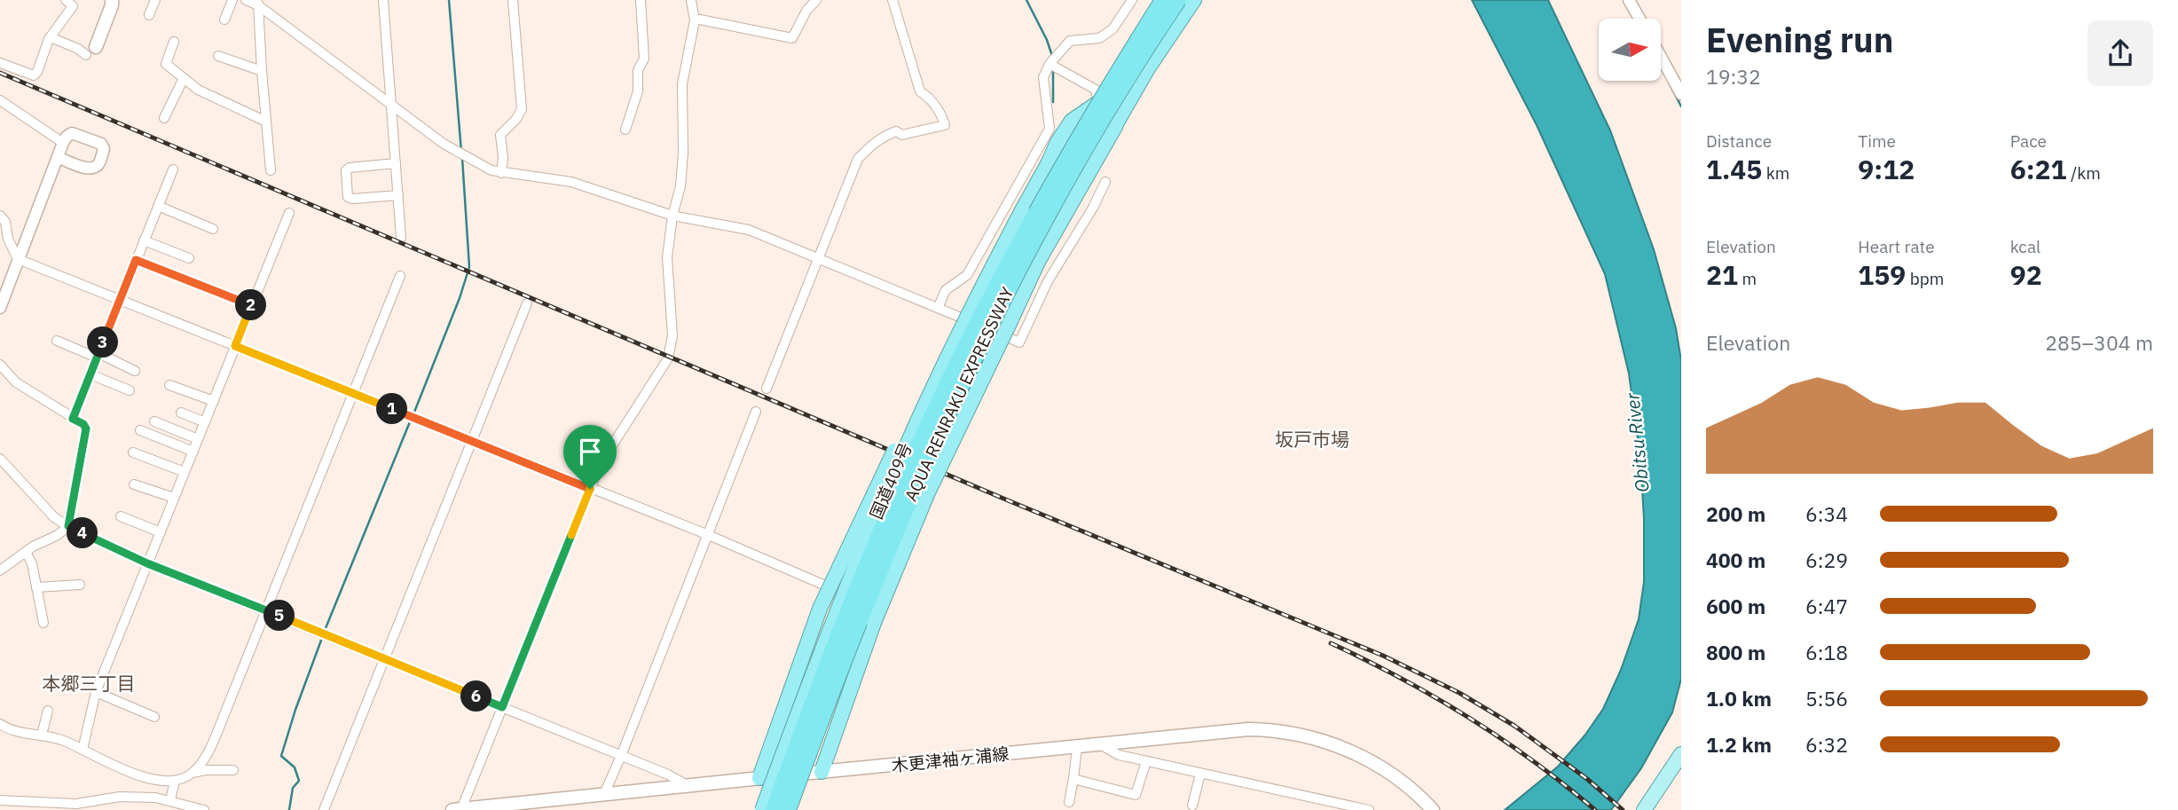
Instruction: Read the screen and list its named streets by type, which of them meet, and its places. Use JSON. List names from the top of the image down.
{
  "streets": {
    "highway": ["AQUA RENRAKU EXPRESSWAY", "国道409号"],
    "main road": ["木更津袖ヶ浦線"]
  },
  "districts": ["坂戸市場", "本郷三丁目"],
  "water": ["Obitsu River"],
  "north": "right",
  "page": {
    "heading": ["Evening run", "19:32"],
    "stats": [
      ["Distance", "1.45 km"],
      ["Time", "9:12"],
      ["Pace", "6:21 /km"],
      ["Elevation", "21 m"],
      ["Heart rate", "159 bpm"],
      ["kcal", "92"]
    ],
    "pins": [
      "2",
      "3",
      "1",
      "4",
      "5",
      "6"
    ],
    "chart": ["Elevation", "285–304 m"],
    "list": [
      {
        "name": "200 m",
        "note": "6:34"
      },
      {
        "name": "400 m",
        "note": "6:29"
      },
      {
        "name": "600 m",
        "note": "6:47"
      },
      {
        "name": "800 m",
        "note": "6:18"
      },
      {
        "name": "1.0 km",
        "note": "5:56"
      },
      {
        "name": "1.2 km",
        "note": "6:32"
      }
    ]
  }
}
